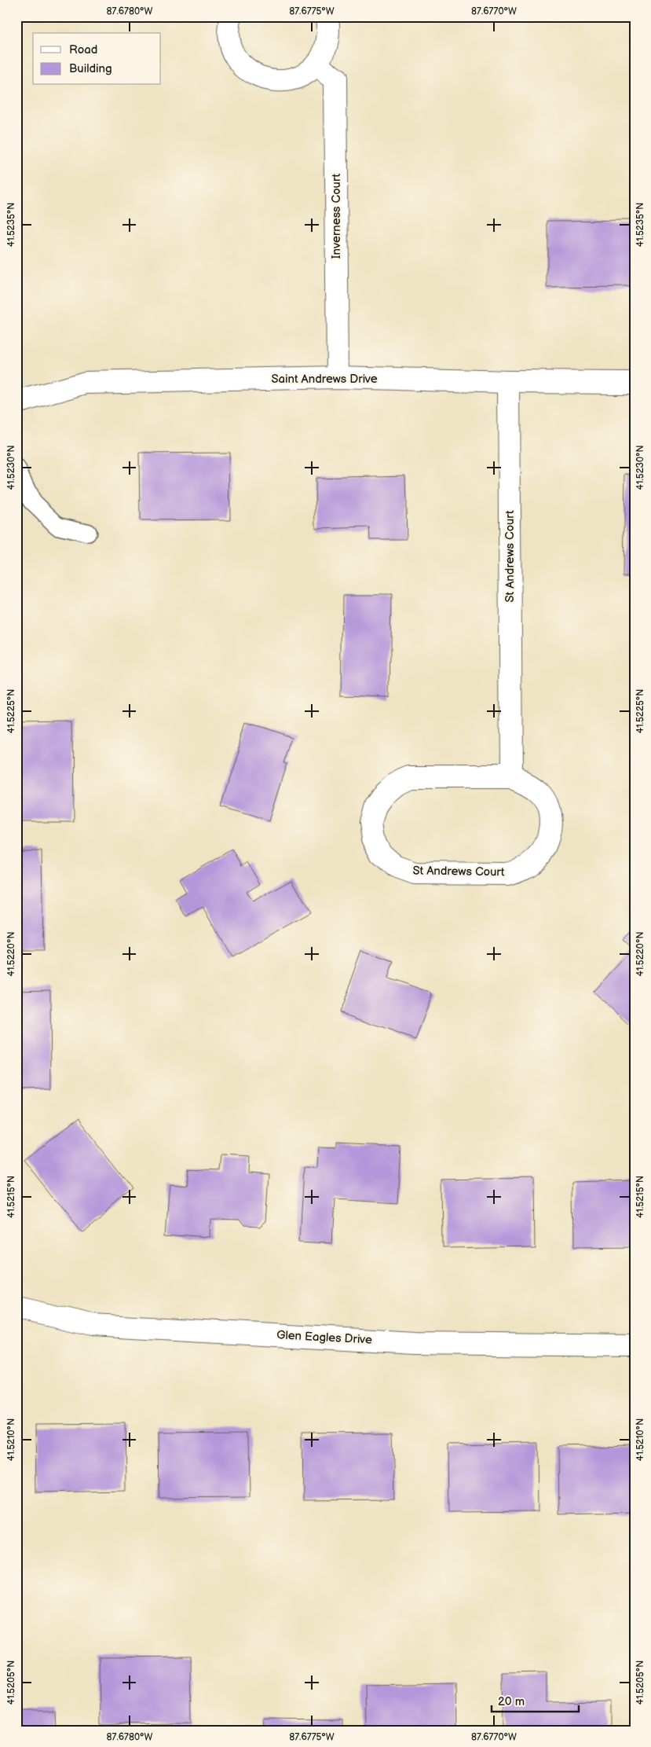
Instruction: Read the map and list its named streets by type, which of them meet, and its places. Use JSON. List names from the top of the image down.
{
  "streets": {
    "street": [
      "Inverness Court",
      "Saint Andrews Drive",
      "St Andrews Court",
      "Glen Eagles Drive"
    ]
  },
  "crossings": [
    ["Inverness Court", "Saint Andrews Drive"],
    ["Saint Andrews Drive", "St Andrews Court"]
  ],
  "legend": ["Road", "Building"],
  "scale_bar": "20 m",
  "coordinates": [
    "87.6780°W",
    "87.6775°W",
    "87.6770°W",
    "41.5235°N",
    "41.5230°N",
    "41.5225°N",
    "41.5220°N",
    "41.5215°N",
    "41.5210°N",
    "41.5205°N"
  ]
}
